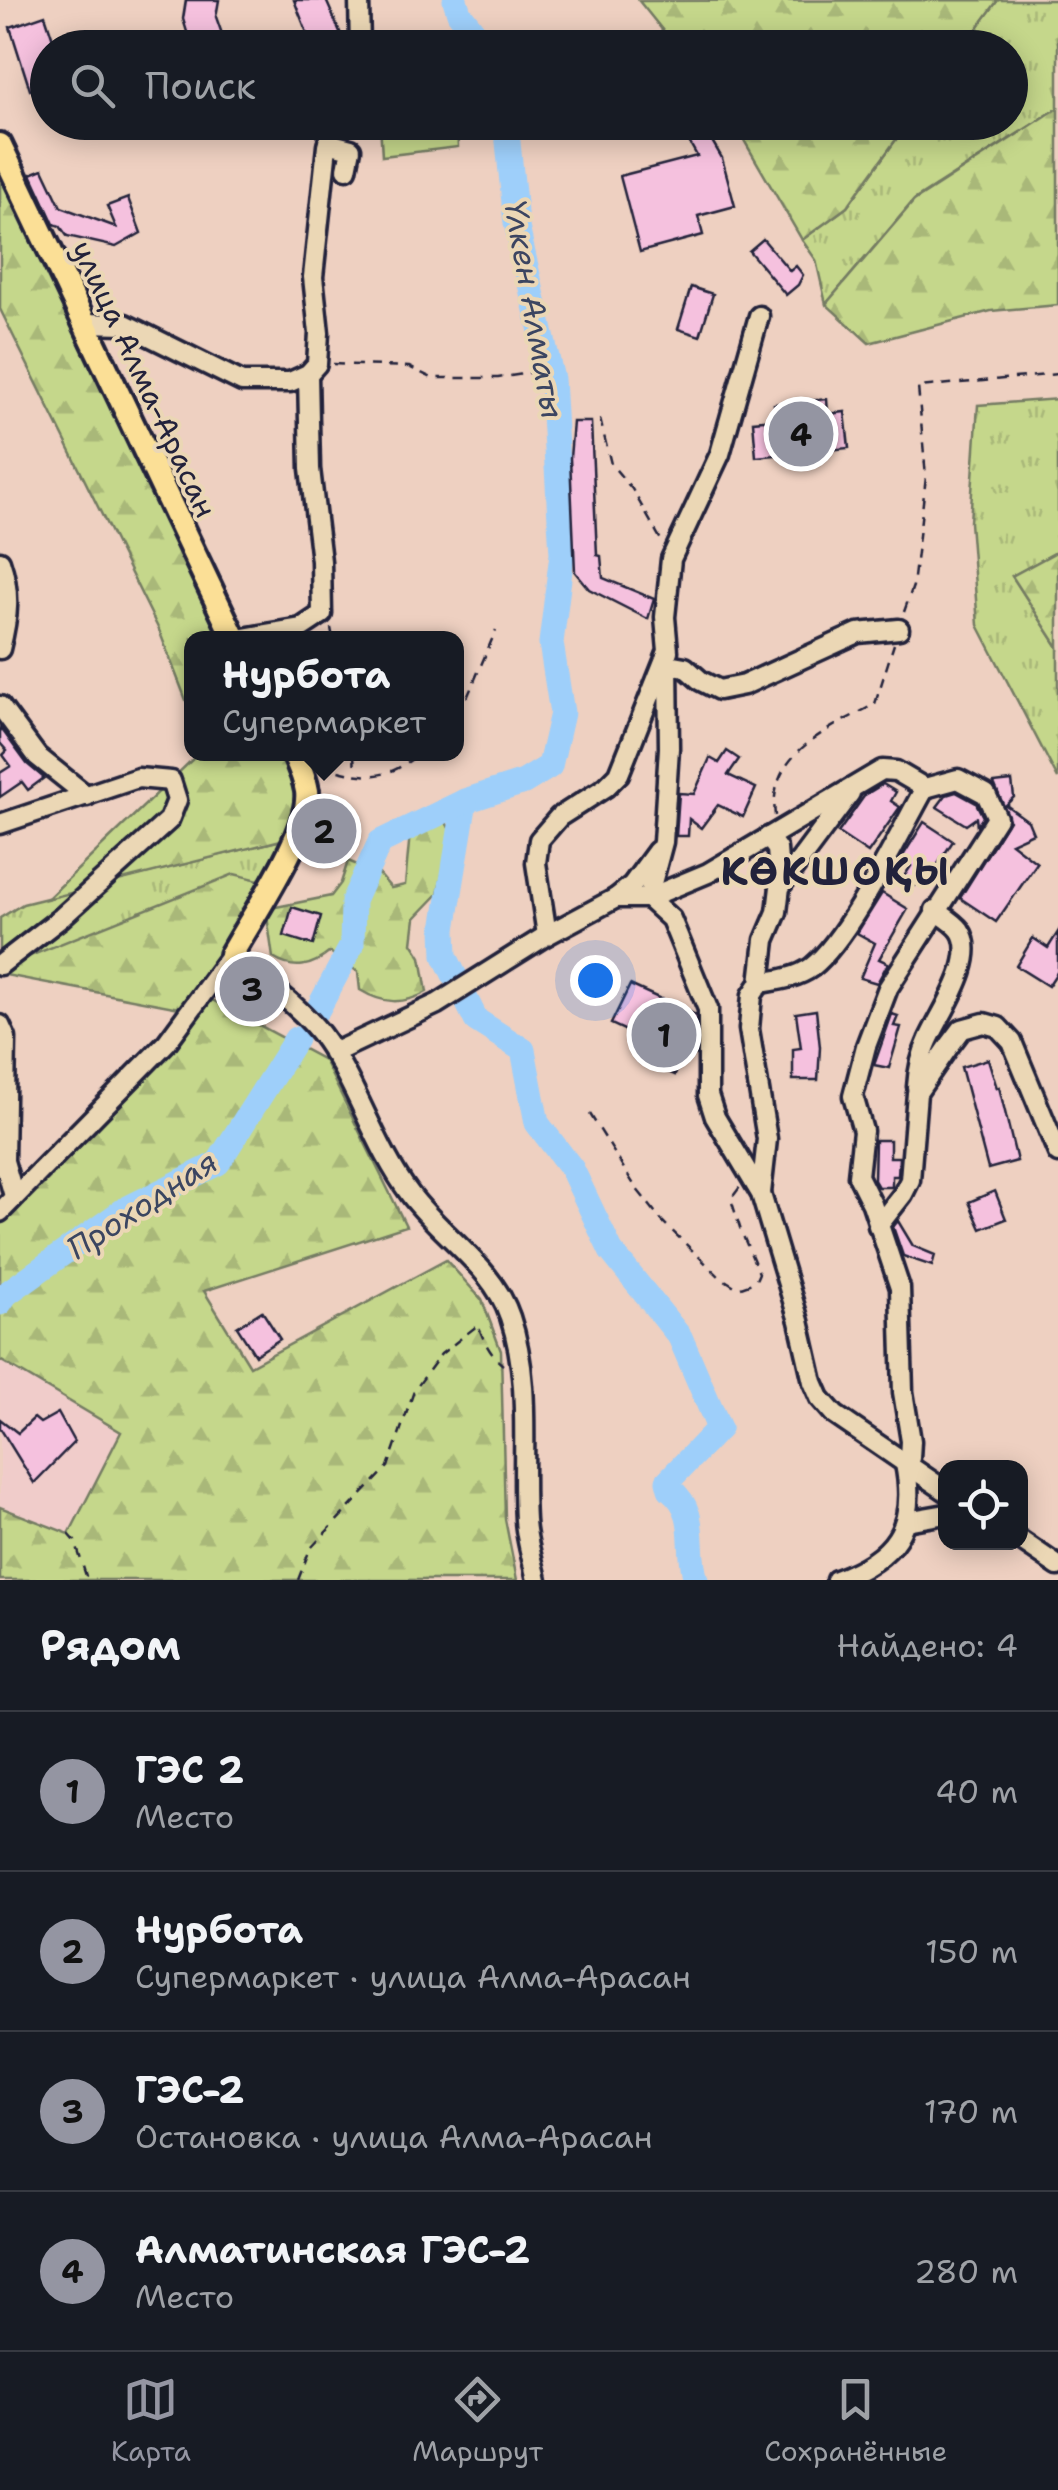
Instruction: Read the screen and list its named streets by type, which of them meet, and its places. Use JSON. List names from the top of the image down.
{
  "streets": {
    "main road": ["улица Алма-Арасан"]
  },
  "districts": ["КӨКШОҚЫ"],
  "water": ["Үлкен Алматы", "Проходная"],
  "page": {
    "search": "Поиск",
    "pins": [
      "4",
      "2",
      "3",
      "1"
    ],
    "popup": ["Нурбота", "Супермаркет"],
    "heading": ["Рядом", "Найдено: 4"],
    "list": [
      {
        "mark": "1",
        "name": "ГЭС 2",
        "note": "Место",
        "value": "40 m"
      },
      {
        "mark": "2",
        "name": "Нурбота",
        "note": "Супермаркет · улица Алма-Арасан",
        "value": "150 m"
      },
      {
        "mark": "3",
        "name": "ГЭС-2",
        "note": "Остановка · улица Алма-Арасан",
        "value": "170 m"
      },
      {
        "mark": "4",
        "name": "Алматинская ГЭС-2",
        "note": "Место",
        "value": "280 m"
      }
    ],
    "nav": ["Карта", "Маршрут", "Сохранённые"]
  }
}
